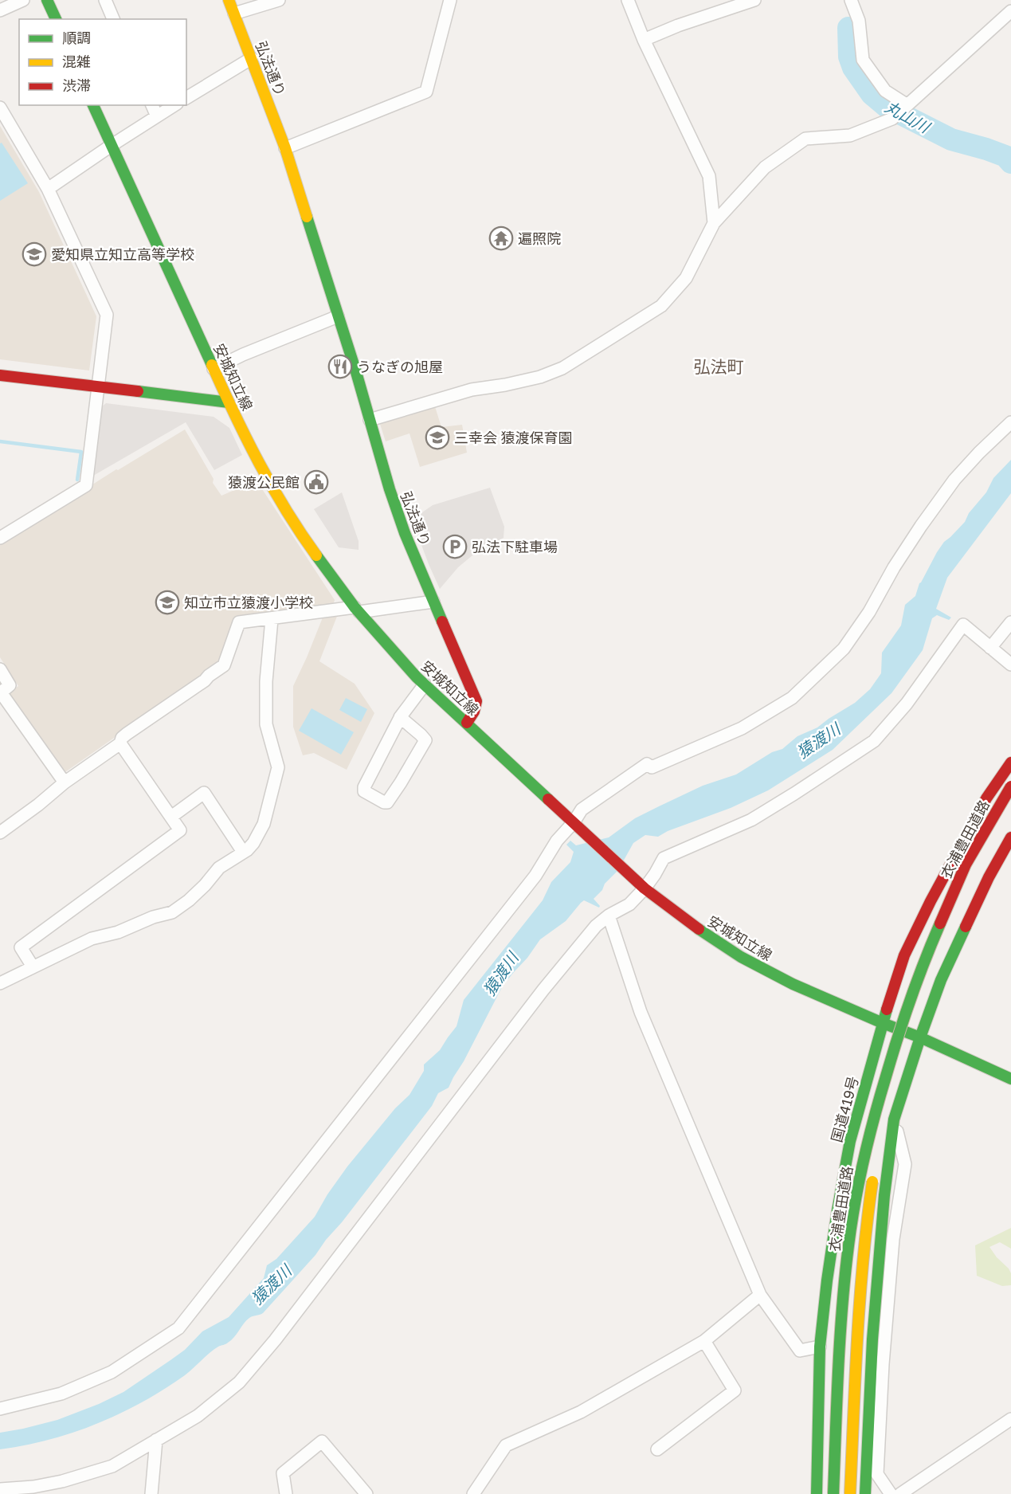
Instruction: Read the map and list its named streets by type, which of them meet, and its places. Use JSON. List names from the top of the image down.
{
  "streets": {
    "main road": [
      "弘法通り",
      "安城知立線",
      "衣浦豊田道路",
      "国道419号"
    ]
  },
  "crossings": [
    ["弘法通り", "安城知立線"],
    ["安城知立線", "国道419号"]
  ],
  "districts": ["弘法町"],
  "water": ["丸山川", "猿渡川"],
  "places": {
    "temple": ["遍照院"],
    "school or university": ["愛知県立知立高等学校", "三幸会 猿渡保育園", "知立市立猿渡小学校"],
    "restaurant": ["うなぎの旭屋"],
    "public building": ["猿渡公民館"],
    "parking": ["弘法下駐車場"]
  },
  "legend": ["順調", "混雑", "渋滞"]
}
